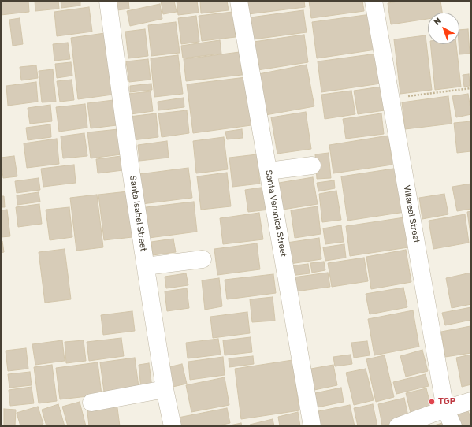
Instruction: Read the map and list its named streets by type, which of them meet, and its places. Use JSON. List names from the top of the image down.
{
  "streets": {
    "street": ["Santa Isabel Street", "Santa Veronica Street", "Villareal Street"]
  },
  "places": ["TGP"],
  "north": "top left"
}
